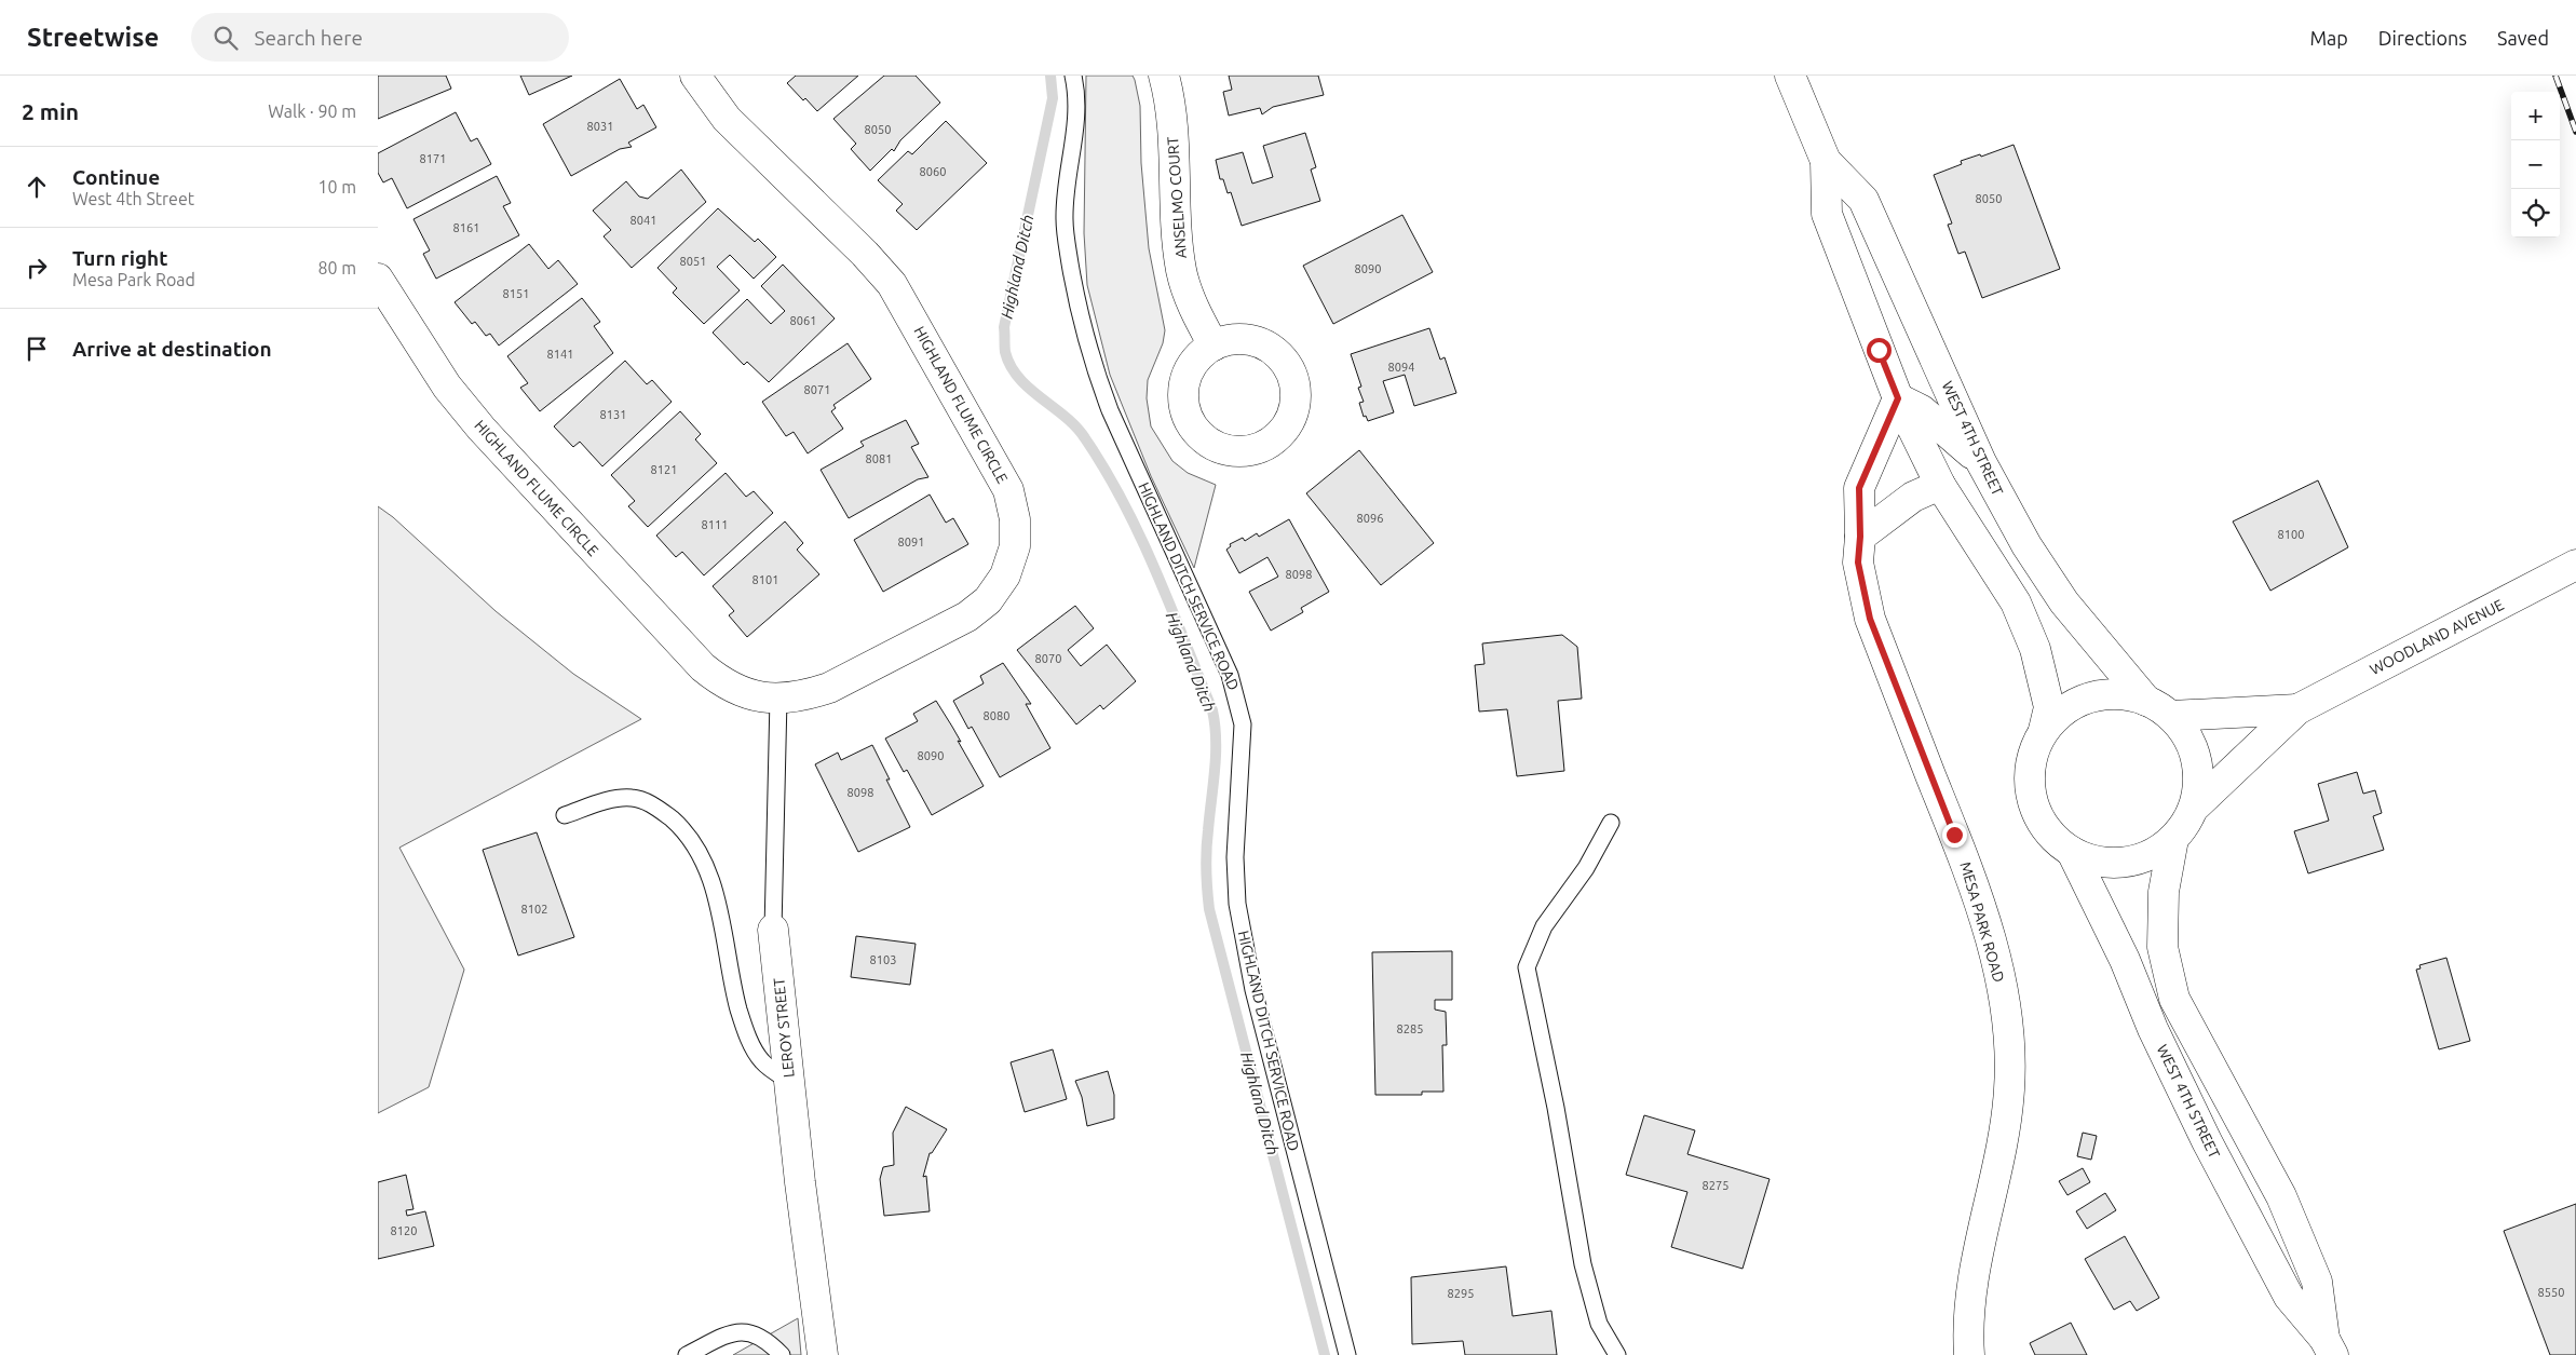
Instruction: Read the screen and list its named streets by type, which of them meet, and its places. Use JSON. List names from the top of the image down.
{
  "streets": {
    "street": [
      "ANSELMO COURT",
      "HIGHLAND FLUME CIRCLE",
      "WEST 4TH STREET",
      "WOODLAND AVENUE",
      "MESA PARK ROAD",
      "LEROY STREET"
    ],
    "lane": ["HIGHLAND DITCH SERVICE ROAD"]
  },
  "crossings": [
    ["HIGHLAND FLUME CIRCLE", "LEROY STREET"],
    ["WEST 4TH STREET", "WOODLAND AVENUE"],
    ["WEST 4TH STREET", "MESA PARK ROAD"]
  ],
  "water": ["Highland Ditch"],
  "house_numbers": [
    "8031",
    "8050",
    "8171",
    "8060",
    "8050",
    "8041",
    "8161",
    "8051",
    "8090",
    "8151",
    "8061",
    "8141",
    "8094",
    "8071",
    "8131",
    "8081",
    "8121",
    "8096",
    "8111",
    "8100",
    "8091",
    "8098",
    "8101",
    "8070",
    "8080",
    "8090",
    "8098",
    "8102",
    "8103",
    "8285",
    "8275",
    "8120",
    "8550",
    "8295"
  ],
  "page": {
    "header": "Streetwise",
    "search": "Search here",
    "nav": ["Map", "Directions", "Saved"],
    "heading": ["2 min", "Walk · 90 m"],
    "map_buttons": ["+", "−"],
    "list": [
      ["Continue", "West 4th Street", "10 m"],
      ["Turn right", "Mesa Park Road", "80 m"],
      "Arrive at destination"
    ]
  }
}
